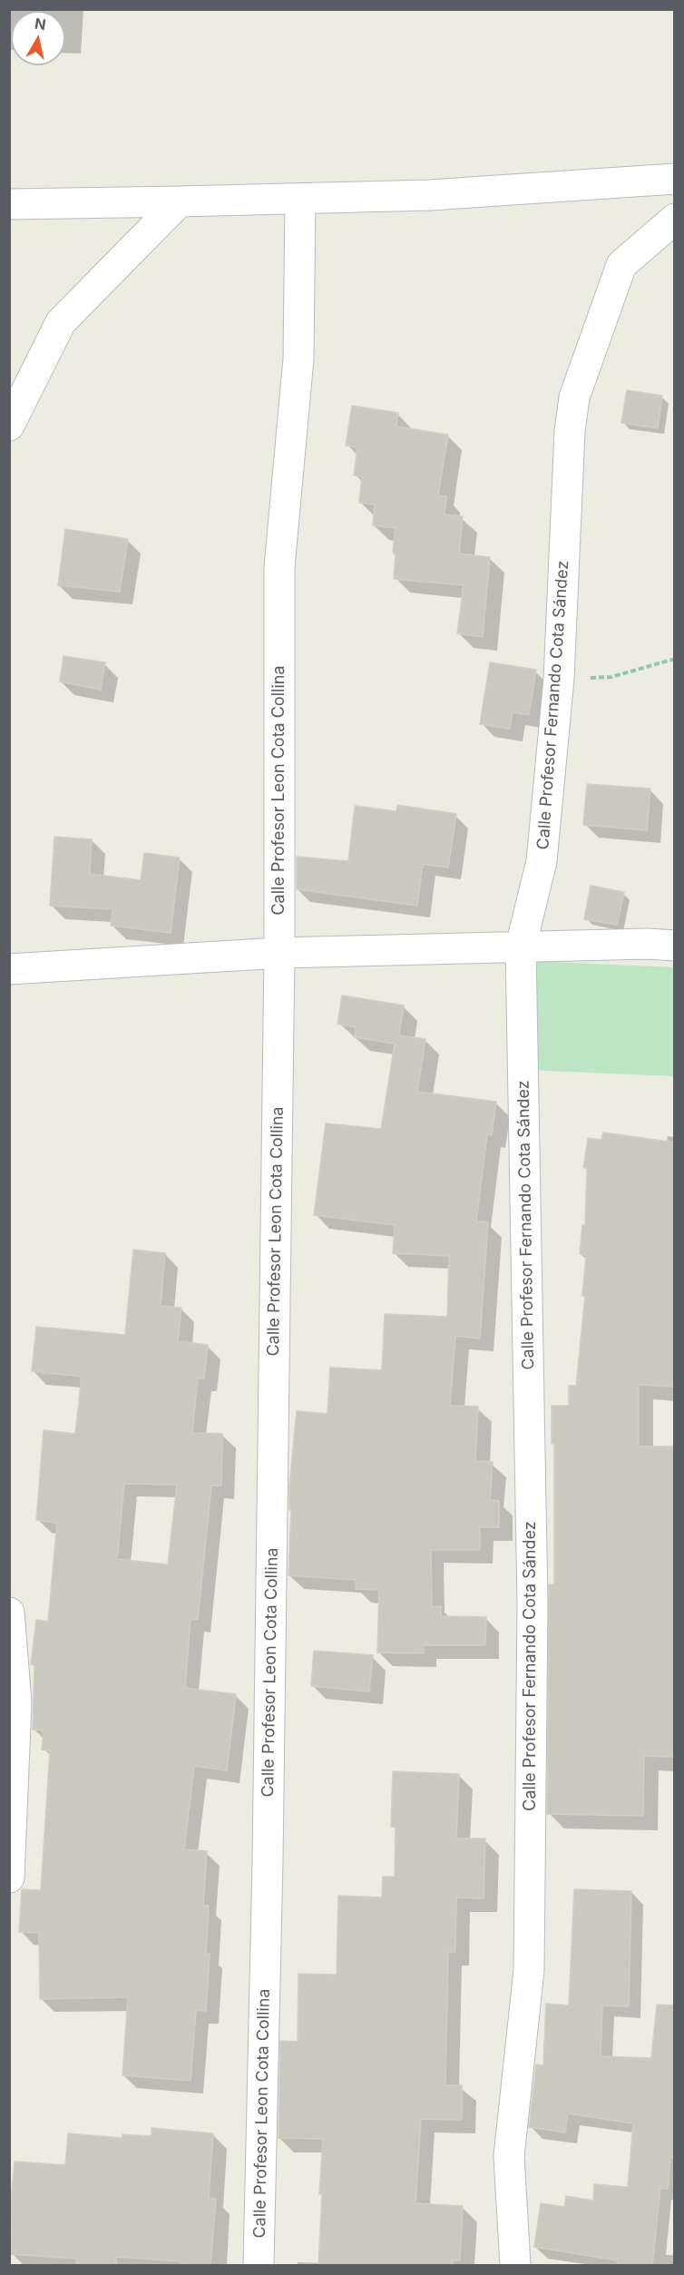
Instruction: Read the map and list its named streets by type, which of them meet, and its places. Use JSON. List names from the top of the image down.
{
  "streets": {
    "street": ["Calle Profesor Fernando Cota Sández", "Calle Profesor Leon Cota Collina"]
  },
  "north": "top"
}
